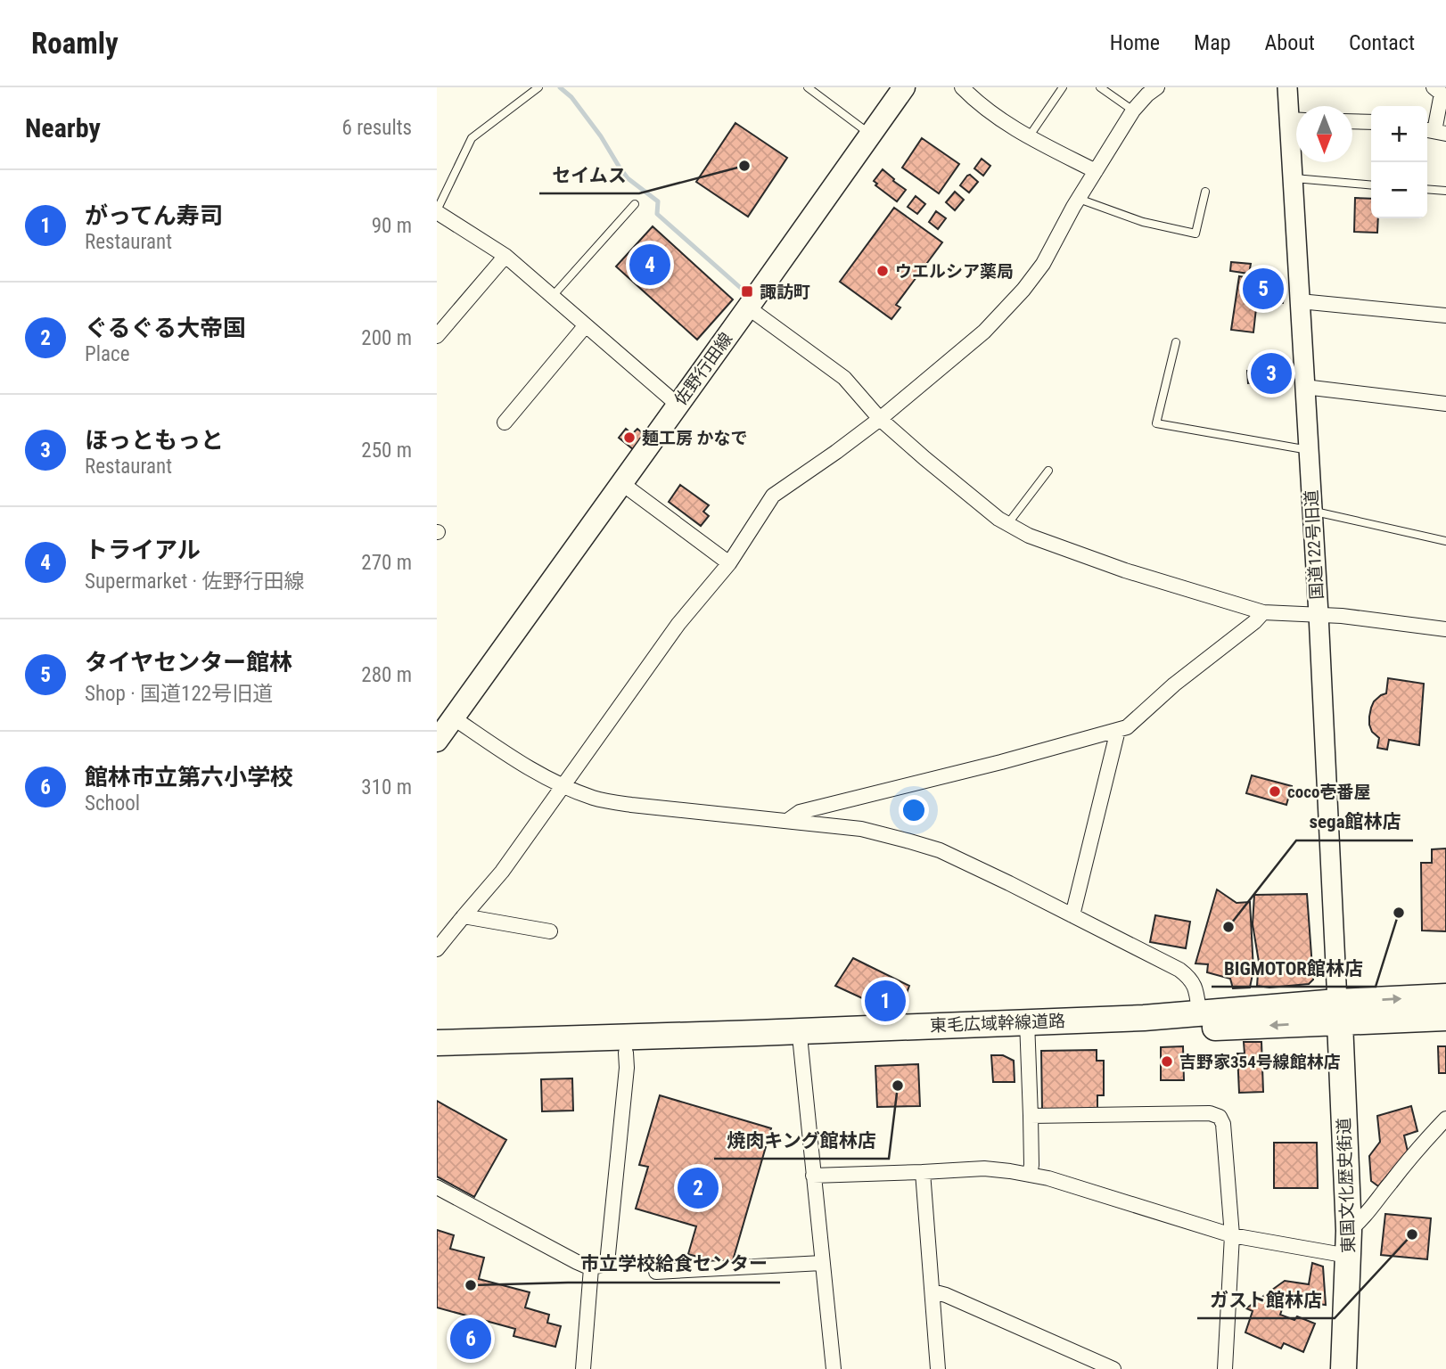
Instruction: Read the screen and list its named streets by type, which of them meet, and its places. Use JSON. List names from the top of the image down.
{
  "streets": {
    "highway": ["東毛広域幹線道路", "東国文化歴史街道"],
    "main road": ["佐野行田線"],
    "street": ["国道122号旧道"]
  },
  "crossings": [
    ["国道122号旧道", "東毛広域幹線道路"],
    ["国道122号旧道", "東国文化歴史街道"],
    ["東毛広域幹線道路", "東国文化歴史街道"]
  ],
  "places": {
    "other": [
      "セイムス",
      "ウエルシア薬局",
      "麺工房 かなで",
      "coco壱番屋",
      "BIGMOTOR館林店",
      "sega館林店",
      "吉野家354号線館林店",
      "焼肉キング館林店",
      "ガスト館林店",
      "市立学校給食センター"
    ],
    "transit": ["諏訪町"]
  },
  "north": "bottom",
  "page": {
    "header": "Roamly",
    "nav": [
      "Home",
      "Map",
      "About",
      "Contact"
    ],
    "heading": ["Nearby", "6 results"],
    "map_buttons": ["+", "−"],
    "list": [
      {
        "mark": "1",
        "name": "がってん寿司",
        "note": "Restaurant",
        "value": "90 m"
      },
      {
        "mark": "2",
        "name": "ぐるぐる大帝国",
        "note": "Place",
        "value": "200 m"
      },
      {
        "mark": "3",
        "name": "ほっともっと",
        "note": "Restaurant",
        "value": "250 m"
      },
      {
        "mark": "4",
        "name": "トライアル",
        "note": "Supermarket · 佐野行田線",
        "value": "270 m"
      },
      {
        "mark": "5",
        "name": "タイヤセンター館林",
        "note": "Shop · 国道122号旧道",
        "value": "280 m"
      },
      {
        "mark": "6",
        "name": "館林市立第六小学校",
        "note": "School",
        "value": "310 m"
      }
    ],
    "pins": [
      "4",
      "5",
      "3",
      "1",
      "2",
      "6"
    ]
  }
}
